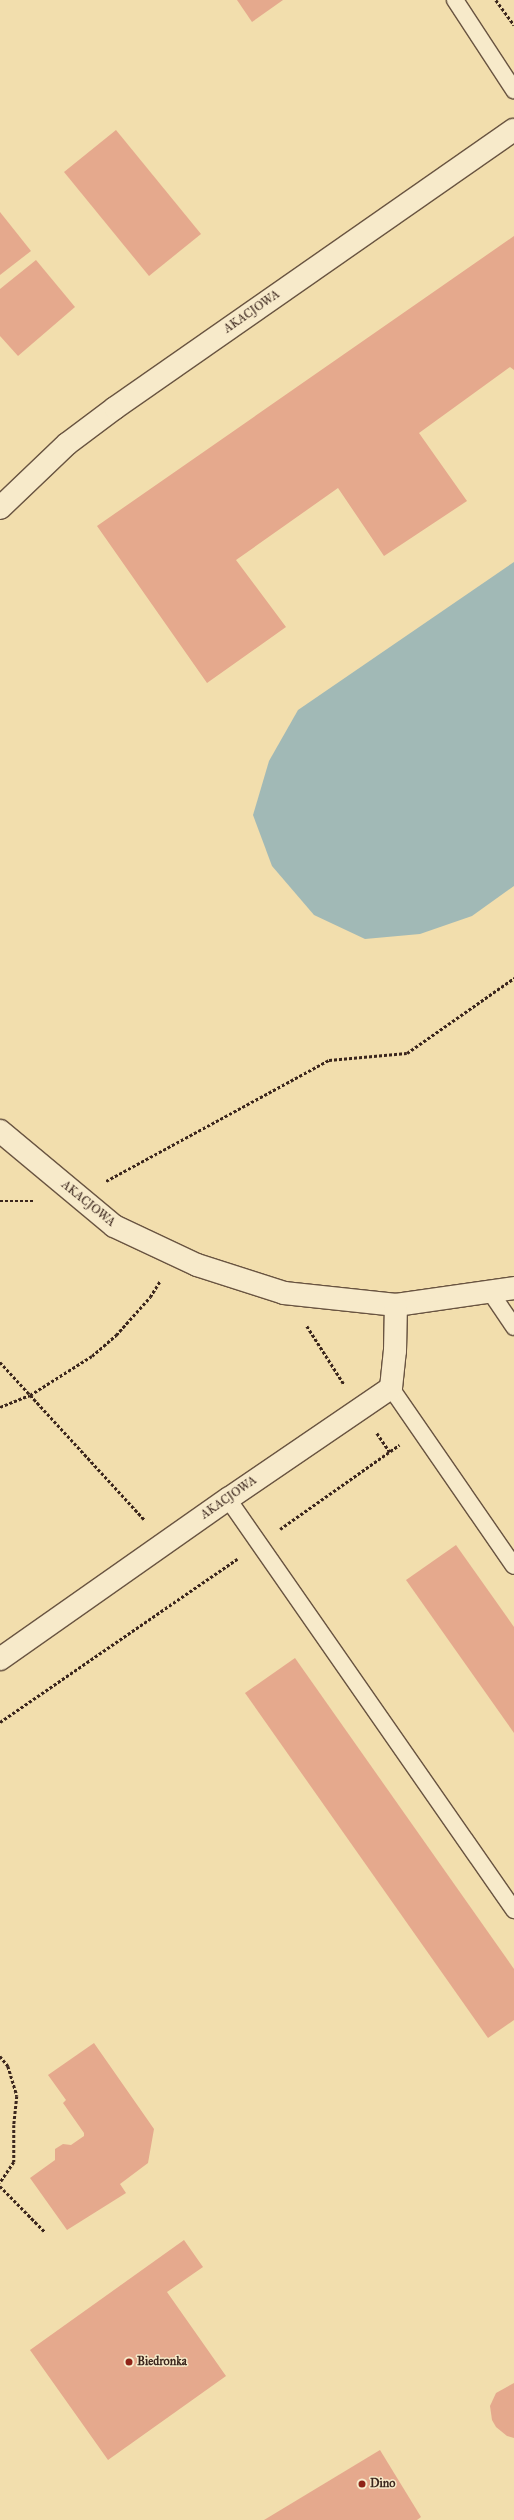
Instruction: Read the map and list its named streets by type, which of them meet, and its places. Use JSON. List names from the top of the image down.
{
  "streets": {
    "street": ["AKACJOWA"]
  },
  "places": ["Biedronka", "Dino"]
}
